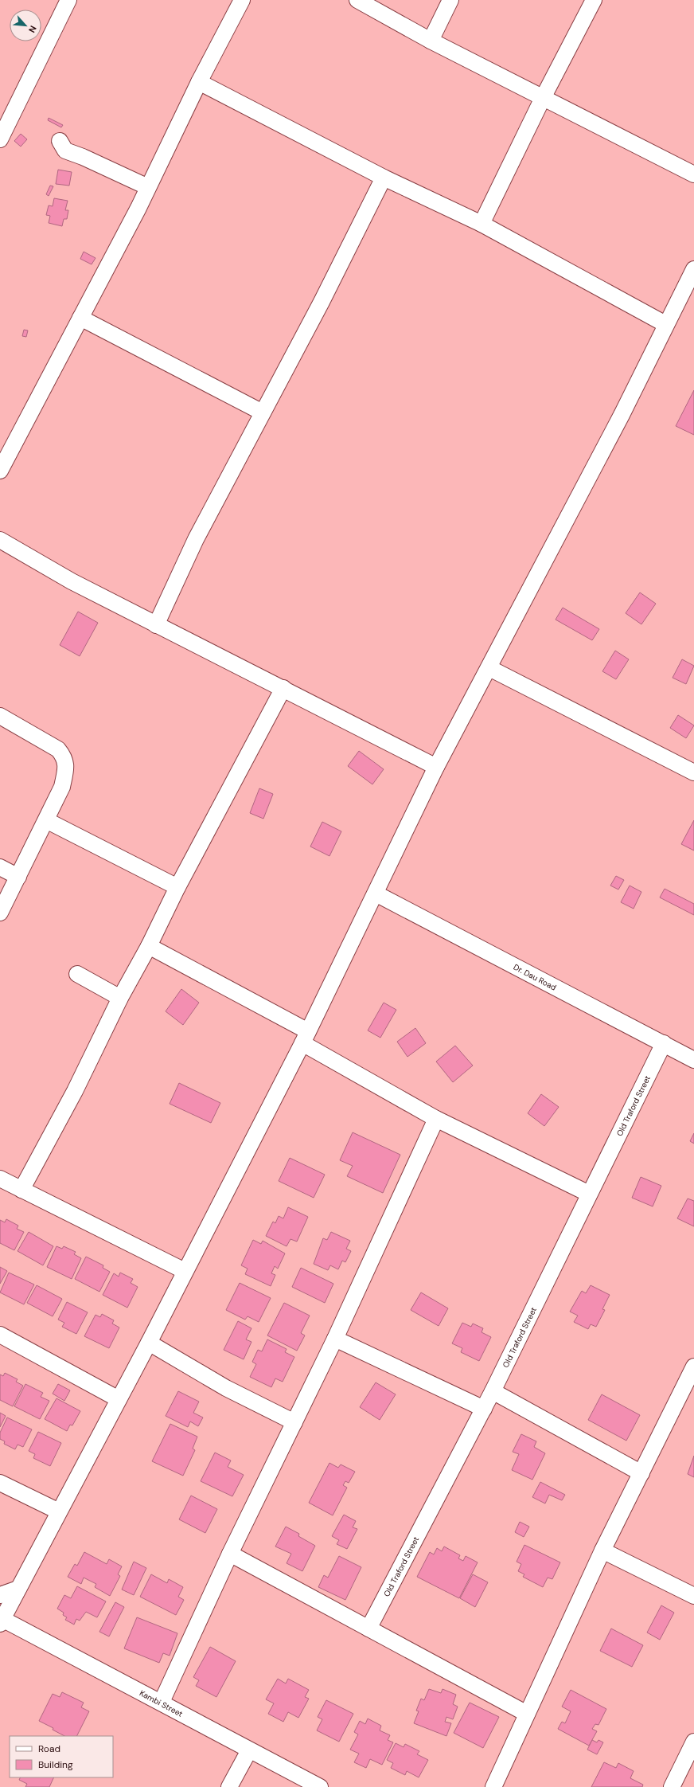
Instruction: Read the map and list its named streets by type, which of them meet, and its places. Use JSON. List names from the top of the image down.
{
  "streets": {
    "street": ["Dr. Dau Road", "Old Traford Street", "Kambi Street"]
  },
  "crossings": [
    ["Dr. Dau Road", "Old Traford Street"]
  ],
  "legend": ["Road", "Building"],
  "north": "bottom right"
}
